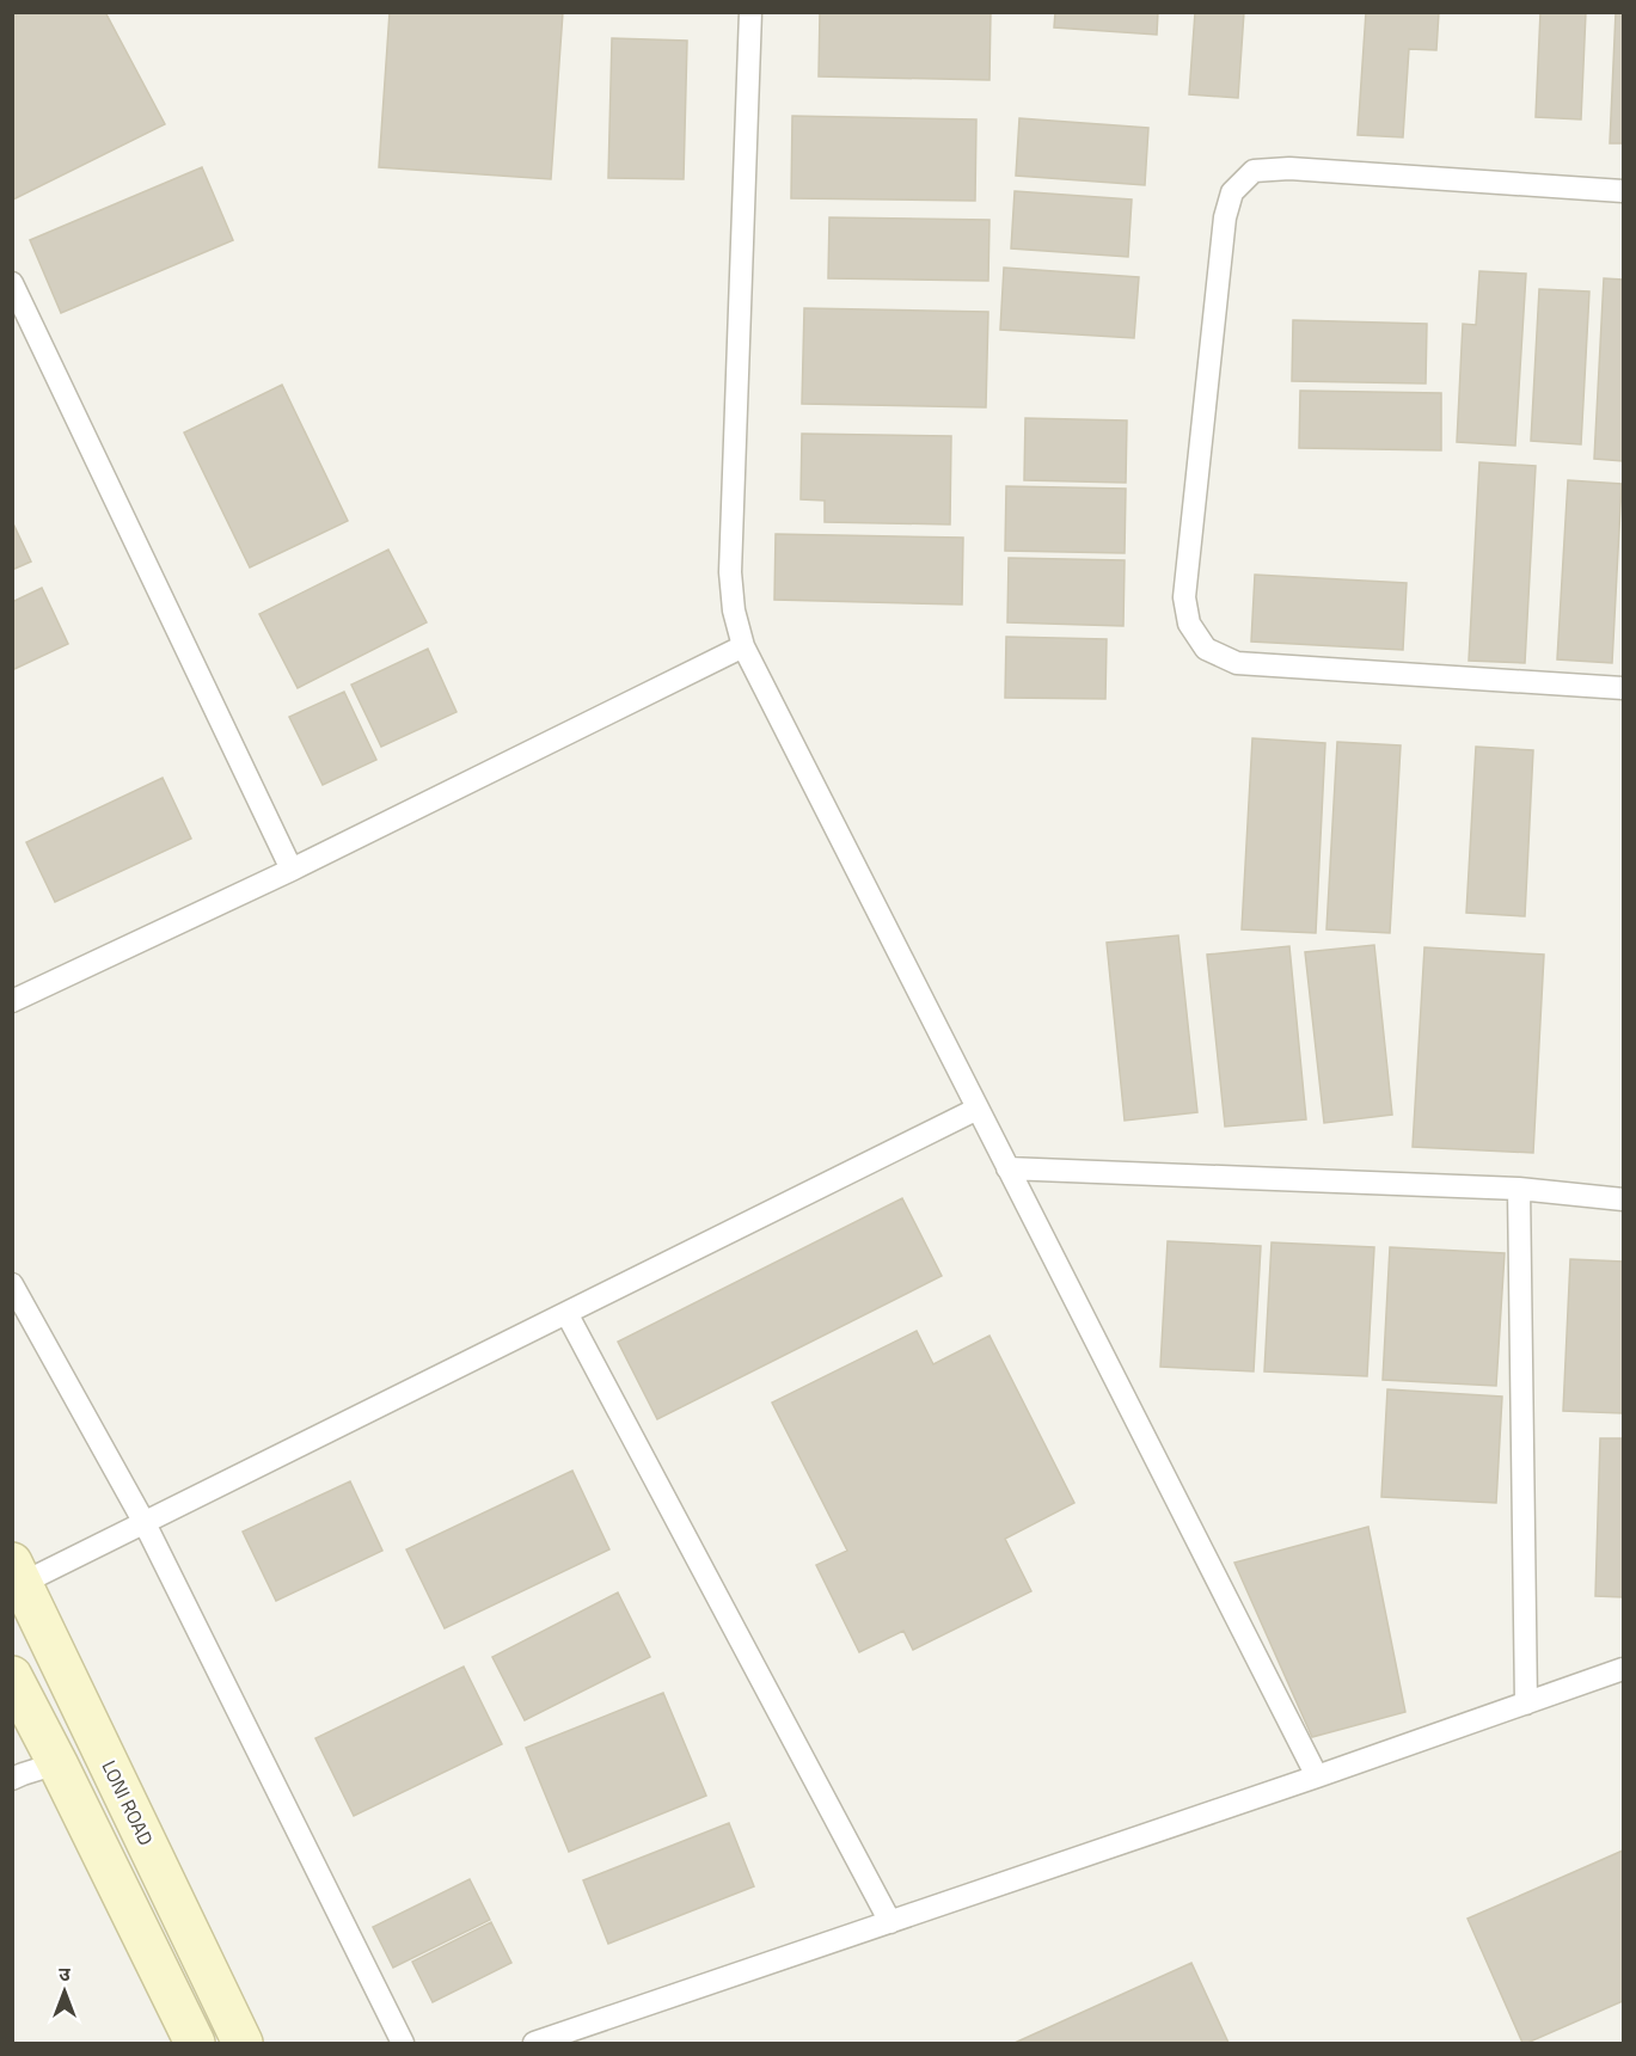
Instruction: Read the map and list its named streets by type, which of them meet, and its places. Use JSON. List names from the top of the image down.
{
  "streets": {
    "street": ["LONI ROAD"]
  },
  "north": "top"
}
